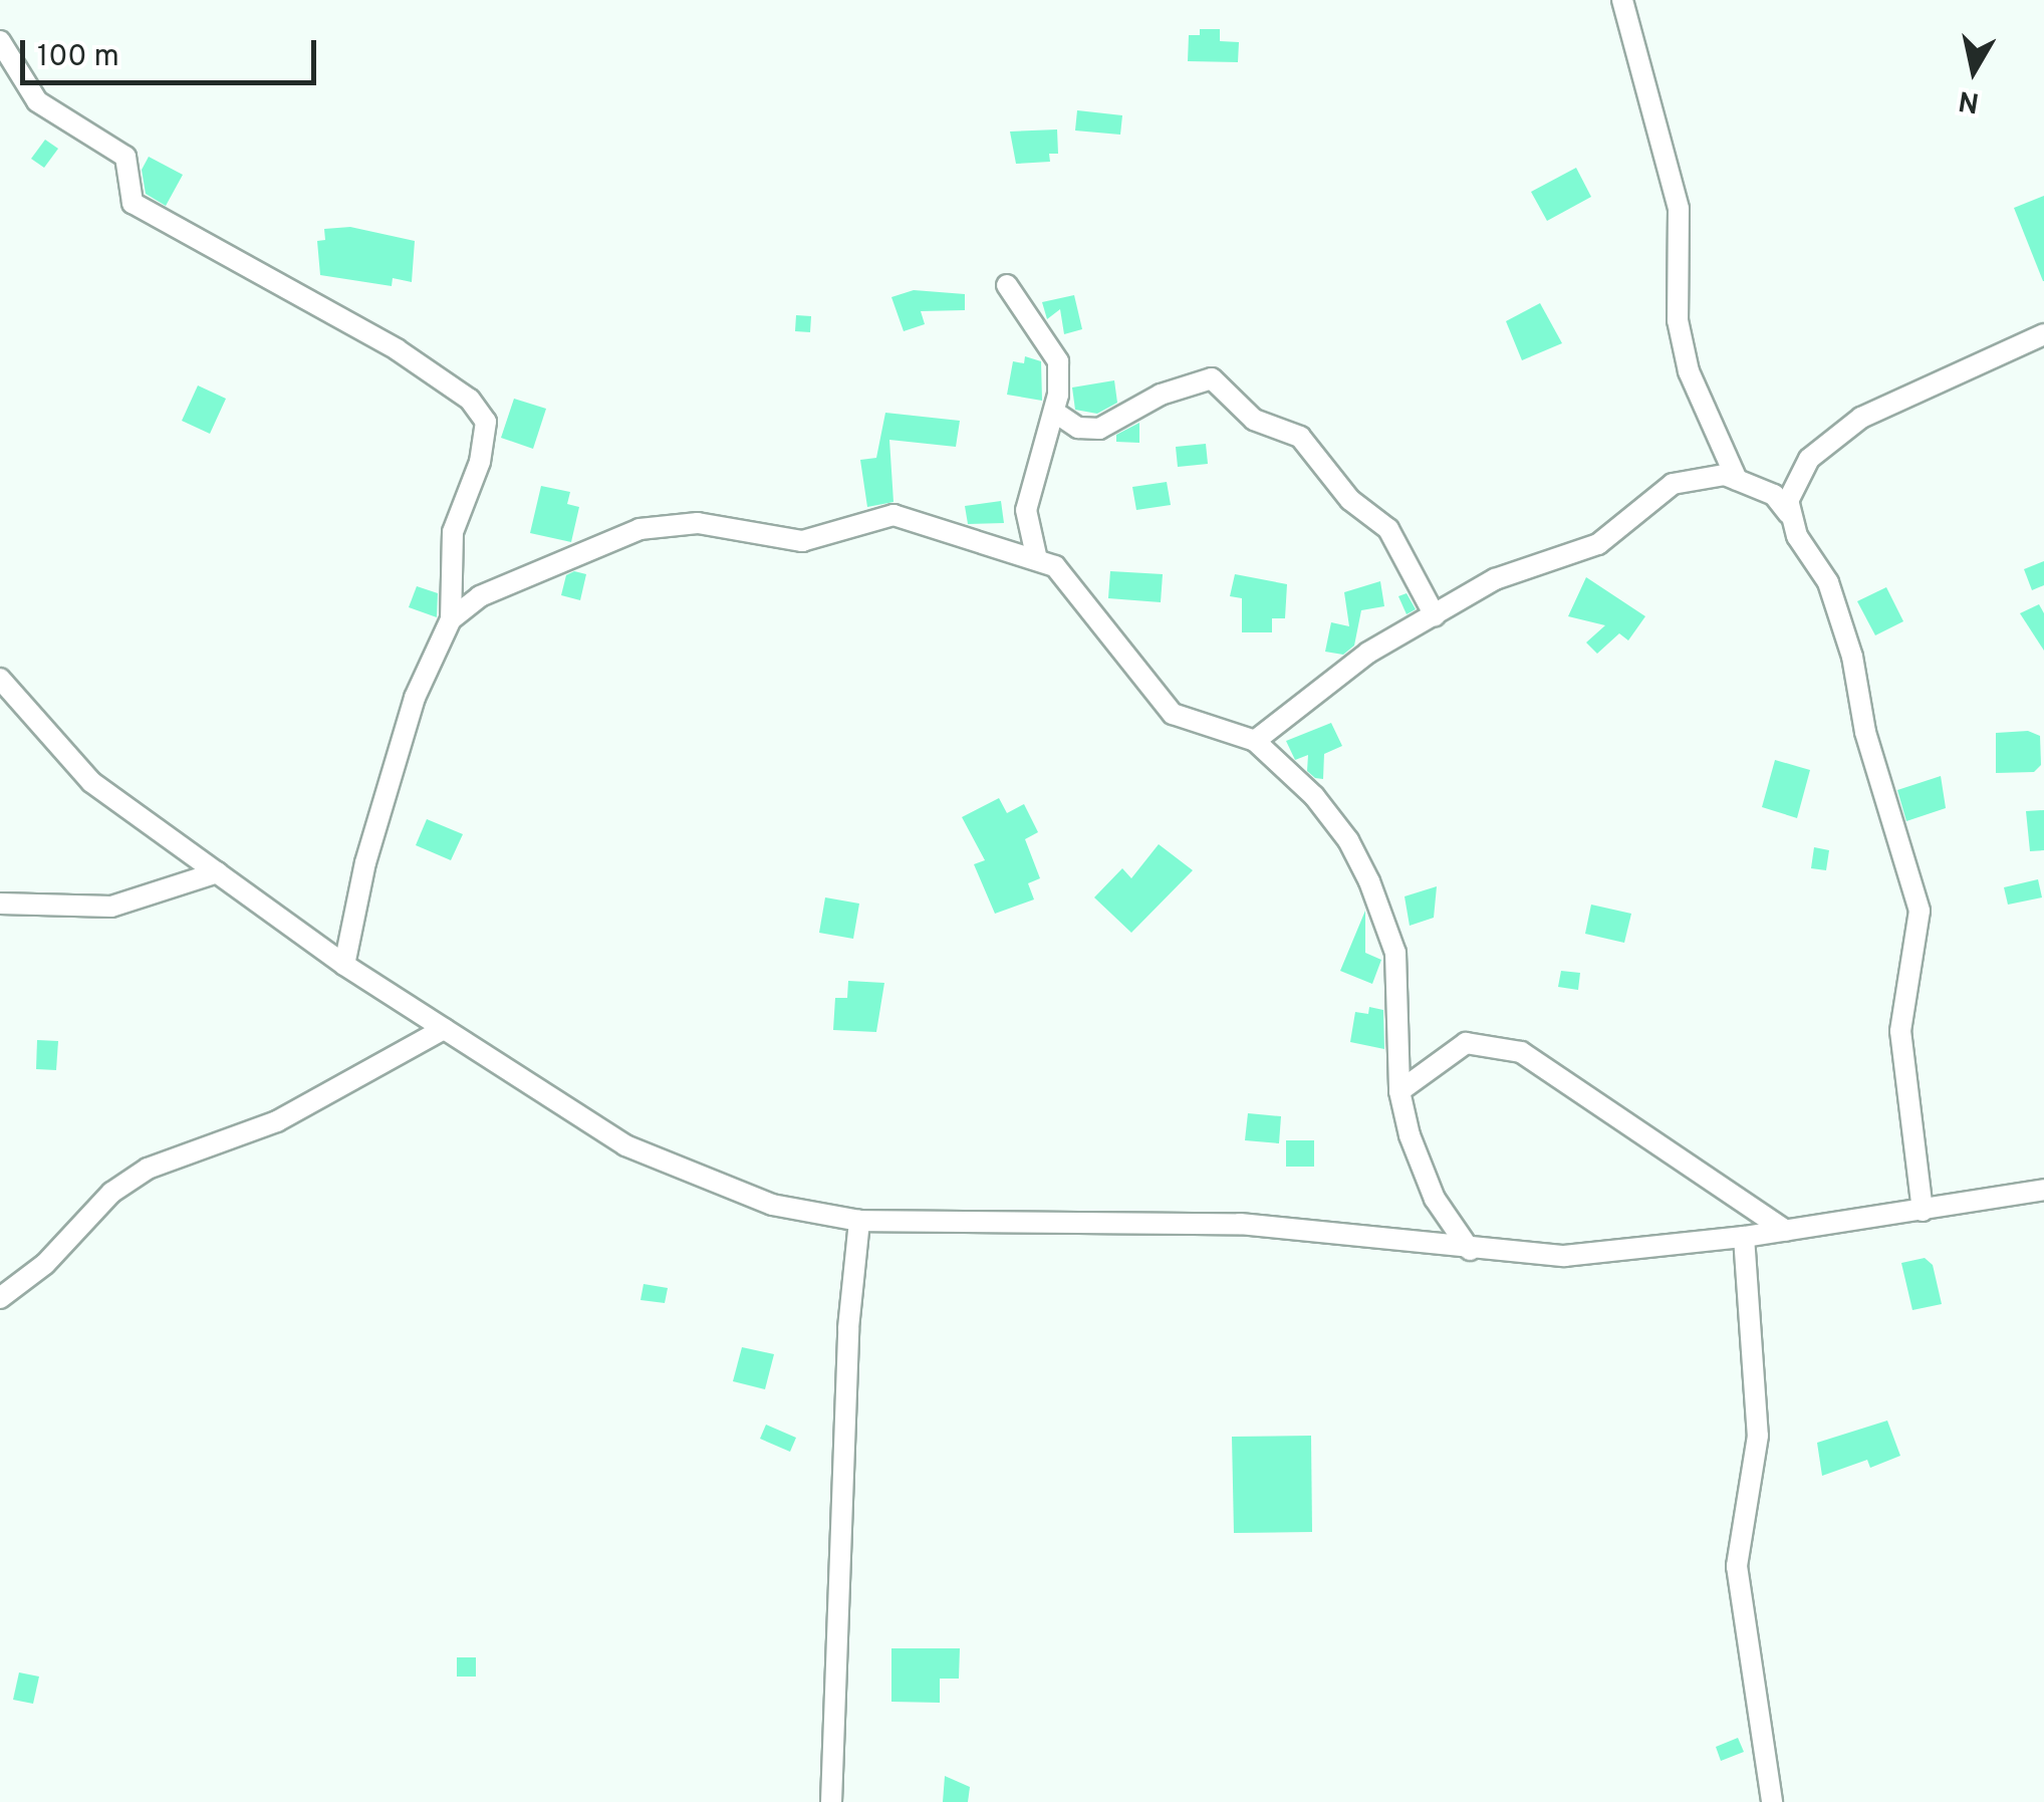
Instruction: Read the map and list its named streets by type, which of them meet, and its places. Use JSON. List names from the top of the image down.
{
  "scale_bar": "100 m",
  "north": "bottom"
}
